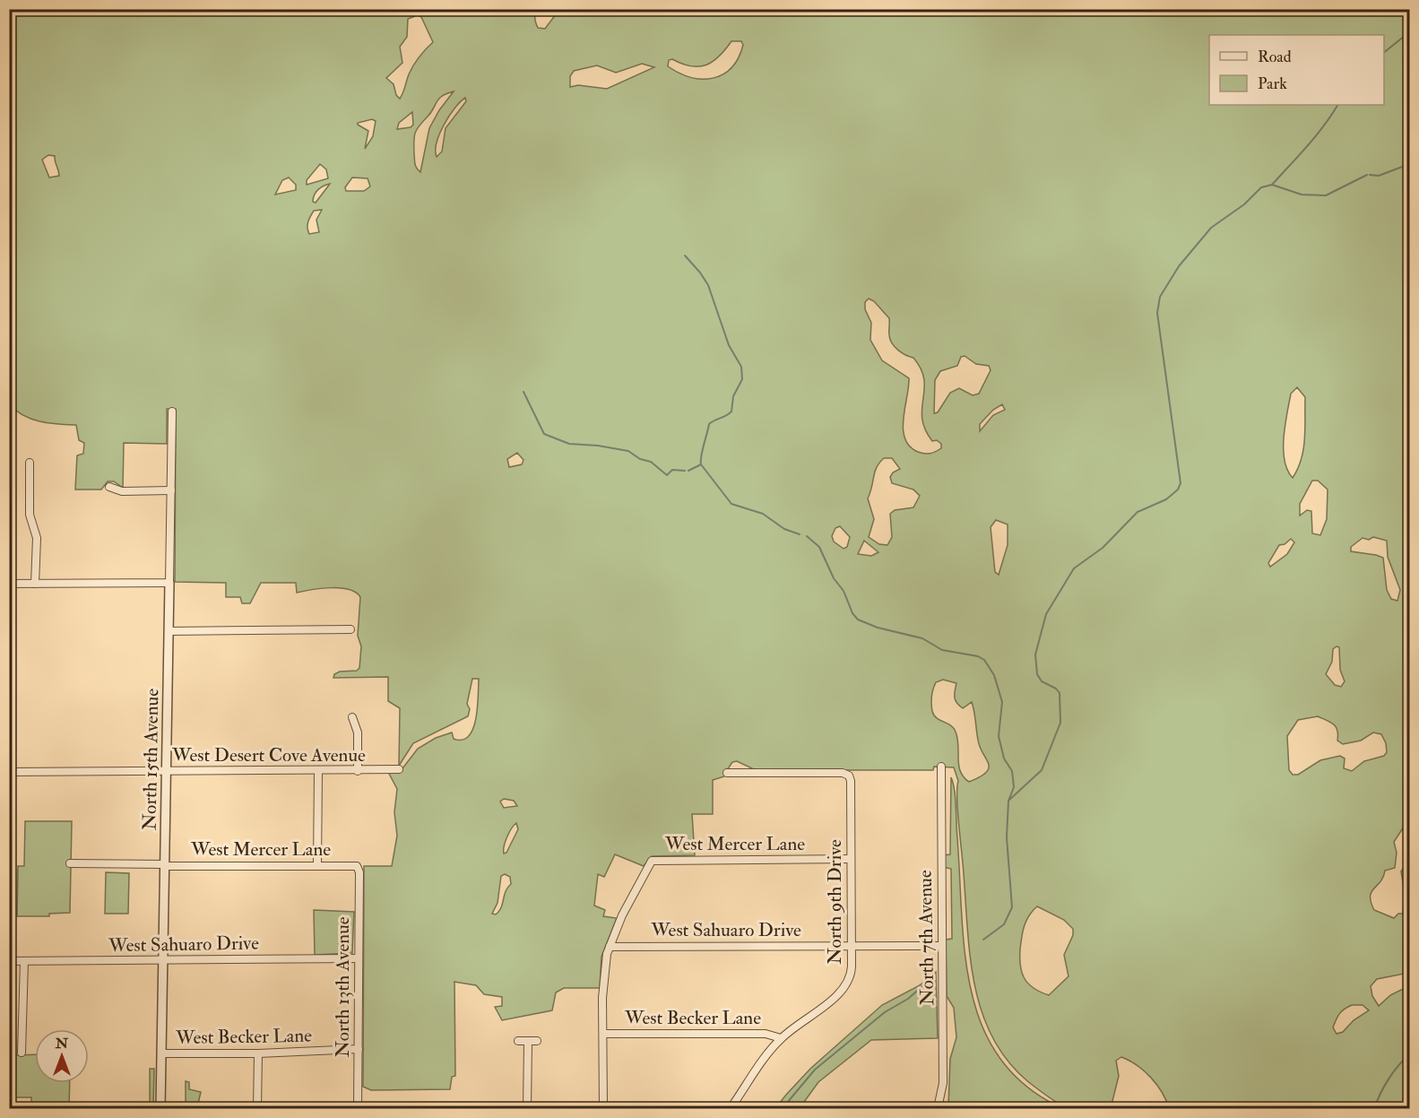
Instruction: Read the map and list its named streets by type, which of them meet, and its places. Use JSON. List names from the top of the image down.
{
  "streets": {
    "street": [
      "West Desert Cove Avenue",
      "North 15th Avenue",
      "West Mercer Lane",
      "North 9th Drive",
      "West Sahuaro Drive",
      "North 7th Avenue",
      "North 13th Avenue",
      "West Becker Lane"
    ]
  },
  "crossings": [
    ["West Desert Cove Avenue", "North 15th Avenue"],
    ["North 15th Avenue", "West Mercer Lane"],
    ["North 15th Avenue", "West Sahuaro Drive"],
    ["North 15th Avenue", "West Becker Lane"],
    ["West Mercer Lane", "North 9th Drive"],
    ["West Mercer Lane", "West Sahuaro Drive"],
    ["West Mercer Lane", "North 13th Avenue"],
    ["North 9th Drive", "West Sahuaro Drive"],
    ["North 9th Drive", "West Becker Lane"],
    ["West Sahuaro Drive", "North 7th Avenue"],
    ["West Sahuaro Drive", "North 13th Avenue"],
    ["North 13th Avenue", "West Becker Lane"]
  ],
  "legend": ["Road", "Park"],
  "north": "top"
}
